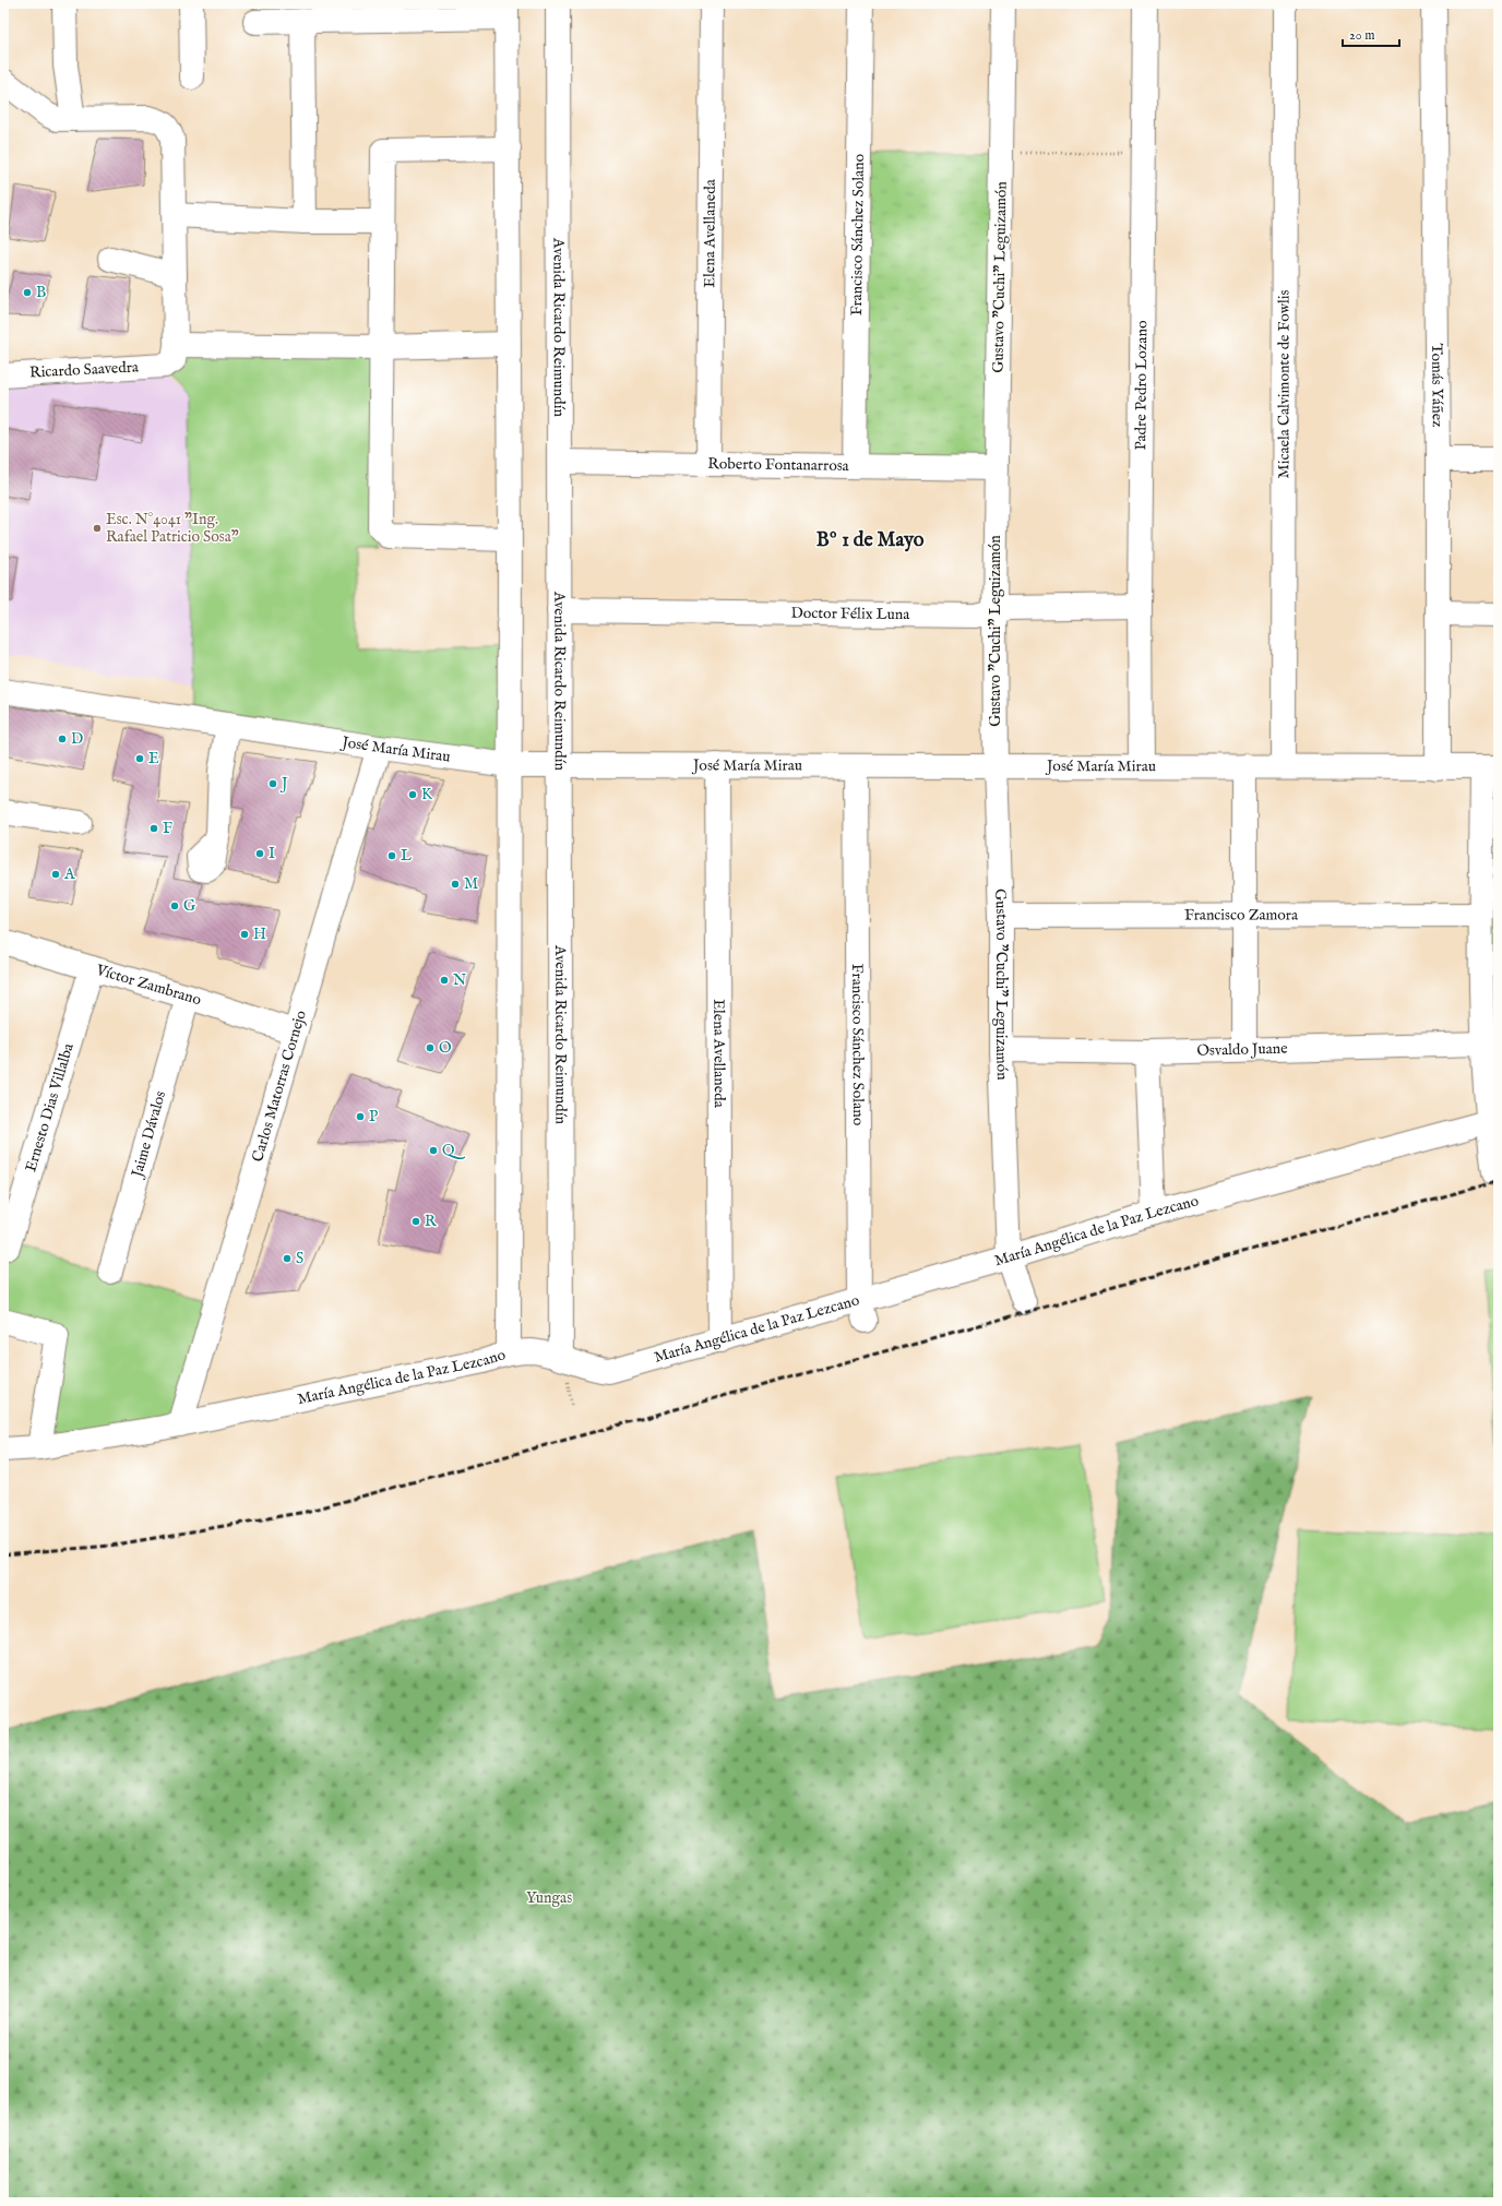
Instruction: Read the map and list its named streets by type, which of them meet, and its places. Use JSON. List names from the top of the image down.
{
  "streets": {
    "street": [
      "Elena Avellaneda",
      "Francisco Sánchez Solano",
      "Gustavo \"Cuchi\" Leguizamón",
      "Avenida Ricardo Reimundín",
      "Ricardo Saavedra",
      "Micaela Calvimonte de Fowlis",
      "Padre Pedro Lozano",
      "Tomás Yáñez",
      "Roberto Fontanarrosa",
      "Doctor Félix Luna",
      "José María Mirau",
      "Francisco Zamora",
      "Víctor Zambrano",
      "Osvaldo Juane",
      "Carlos Matorras Cornejo",
      "Ernesto Dias Villalba",
      "Jaime Dávalos",
      "María Angélica de la Paz Lezcano"
    ]
  },
  "crossings": [
    ["Elena Avellaneda", "Roberto Fontanarrosa"],
    ["Elena Avellaneda", "José María Mirau"],
    ["Elena Avellaneda", "María Angélica de la Paz Lezcano"],
    ["Francisco Sánchez Solano", "Roberto Fontanarrosa"],
    ["Francisco Sánchez Solano", "José María Mirau"],
    ["Francisco Sánchez Solano", "María Angélica de la Paz Lezcano"],
    ["Gustavo \"Cuchi\" Leguizamón", "Roberto Fontanarrosa"],
    ["Gustavo \"Cuchi\" Leguizamón", "Doctor Félix Luna"],
    ["Gustavo \"Cuchi\" Leguizamón", "José María Mirau"],
    ["Gustavo \"Cuchi\" Leguizamón", "Francisco Zamora"],
    ["Gustavo \"Cuchi\" Leguizamón", "Osvaldo Juane"],
    ["Gustavo \"Cuchi\" Leguizamón", "María Angélica de la Paz Lezcano"],
    ["Avenida Ricardo Reimundín", "Roberto Fontanarrosa"],
    ["Avenida Ricardo Reimundín", "Doctor Félix Luna"],
    ["Avenida Ricardo Reimundín", "José María Mirau"],
    ["Avenida Ricardo Reimundín", "María Angélica de la Paz Lezcano"],
    ["Micaela Calvimonte de Fowlis", "José María Mirau"],
    ["Padre Pedro Lozano", "Doctor Félix Luna"],
    ["Padre Pedro Lozano", "José María Mirau"],
    ["Tomás Yáñez", "José María Mirau"],
    ["José María Mirau", "Carlos Matorras Cornejo"],
    ["Víctor Zambrano", "Carlos Matorras Cornejo"],
    ["Víctor Zambrano", "Ernesto Dias Villalba"],
    ["Víctor Zambrano", "Jaime Dávalos"],
    ["Carlos Matorras Cornejo", "María Angélica de la Paz Lezcano"]
  ],
  "districts": ["Bº 1 de Mayo"],
  "parks": ["Yungas"],
  "places": [
    "B",
    "Esc. N°4041 \"Ing. Rafael Patricio Sosa\"",
    "D",
    "E",
    "J",
    "K",
    "F",
    "I",
    "L",
    "A",
    "M",
    "G",
    "H",
    "N",
    "O",
    "P",
    "Q",
    "R",
    "S"
  ],
  "scale_bar": "20 m"
}
